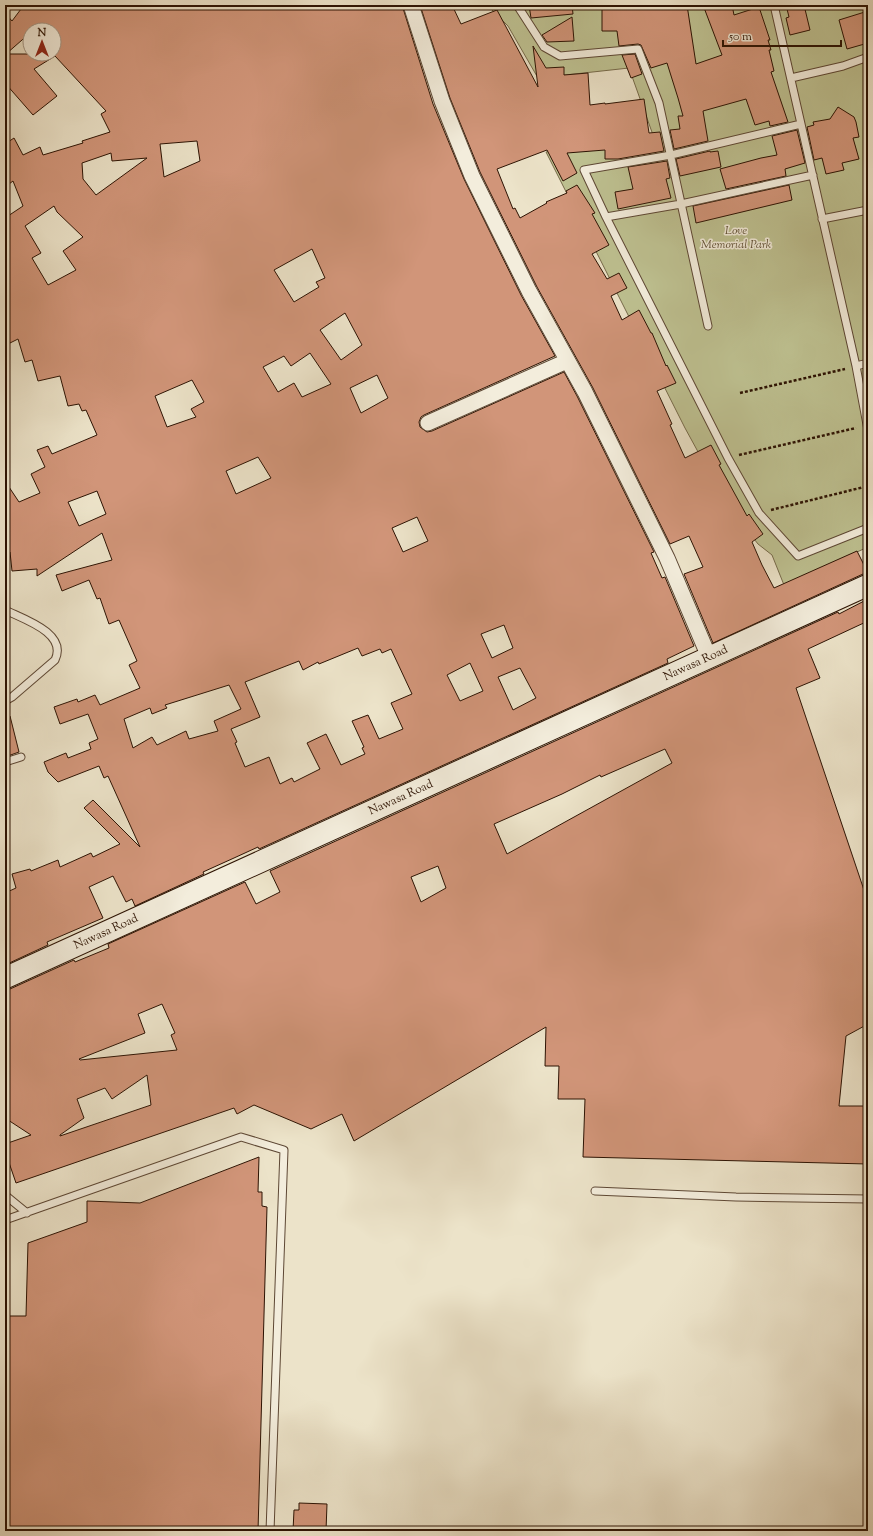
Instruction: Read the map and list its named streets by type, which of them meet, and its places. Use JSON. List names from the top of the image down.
{
  "streets": {
    "street": ["Nawasa Road"]
  },
  "parks": ["Love Memorial Park"],
  "scale_bar": "50 m",
  "north": "top"
}
